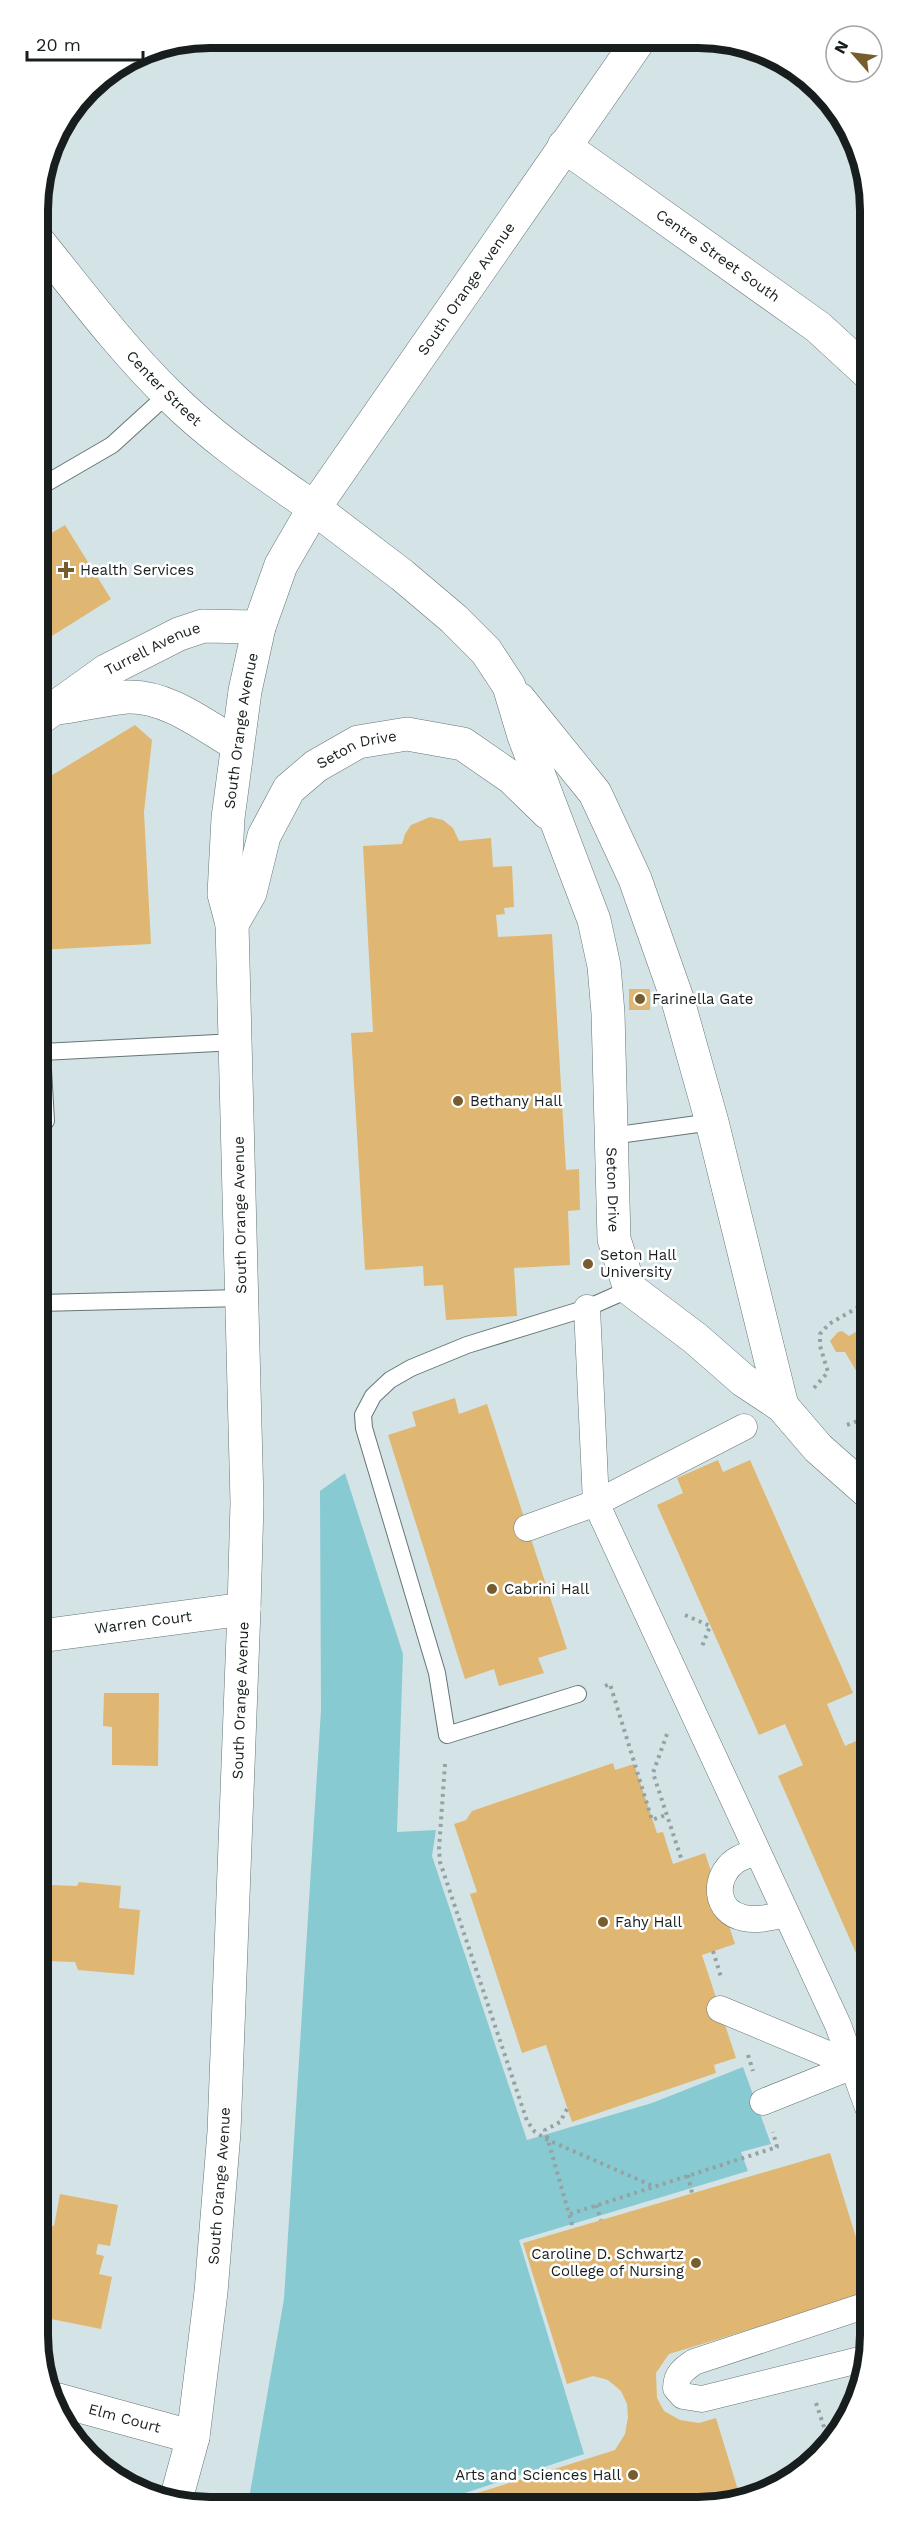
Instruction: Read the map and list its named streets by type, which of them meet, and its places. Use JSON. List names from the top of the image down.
{
  "streets": {
    "street": [
      "Centre Street South",
      "South Orange Avenue",
      "Center Street",
      "Turrell Avenue",
      "Seton Drive",
      "Warren Court",
      "Elm Court"
    ]
  },
  "crossings": [
    ["Centre Street South", "South Orange Avenue"],
    ["South Orange Avenue", "Center Street"],
    ["South Orange Avenue", "Turrell Avenue"],
    ["South Orange Avenue", "Seton Drive"],
    ["South Orange Avenue", "Warren Court"],
    ["South Orange Avenue", "Elm Court"],
    ["Center Street", "Seton Drive"]
  ],
  "places": {
    "health": ["Health Services"],
    "other": [
      "Farinella Gate",
      "Bethany Hall",
      "Seton Hall University",
      "Cabrini Hall",
      "Fahy Hall",
      "Caroline D. Schwartz College of Nursing",
      "Arts and Sciences Hall"
    ]
  },
  "scale_bar": "20 m",
  "north": "top left"
}
